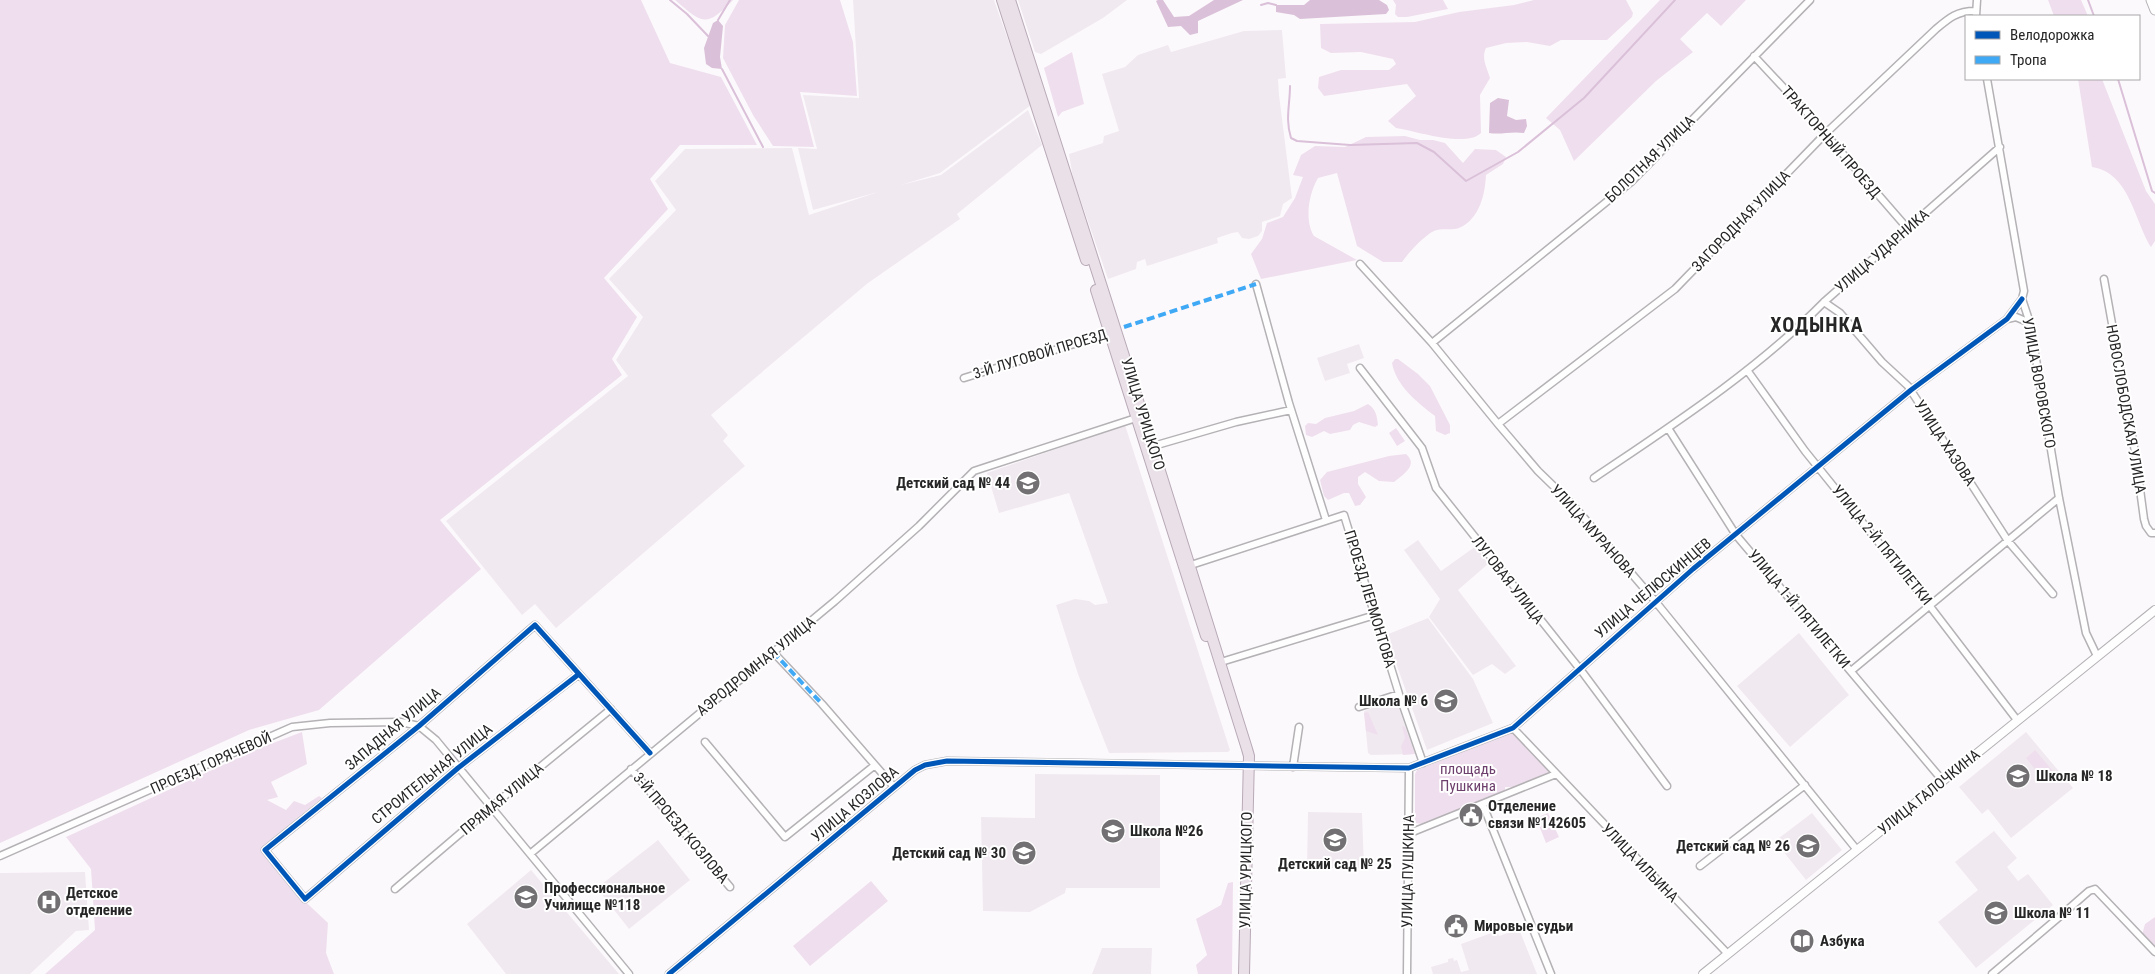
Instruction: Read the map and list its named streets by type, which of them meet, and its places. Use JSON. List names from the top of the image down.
{
  "streets": {
    "highway": ["УЛИЦА УРИЦКОГО"],
    "street": [
      "ТРАКТОРНЫЙ ПРОЕЗД",
      "БОЛОТНАЯ УЛИЦА",
      "ЗАГОРОДНАЯ УЛИЦА",
      "УЛИЦА УДАРНИКА",
      "3-Й ЛУГОВОЙ ПРОЕЗД",
      "УЛИЦА ВОРОВСКОГО",
      "НОВОСЛОБОДСКАЯ УЛИЦА",
      "УЛИЦА ХАЗОВА",
      "УЛИЦА МУРАНОВА",
      "УЛИЦА 2-Й ПЯТИЛЕТКИ",
      "ЛУГОВАЯ УЛИЦА",
      "УЛИЦА ЧЕЛЮСКИНЦЕВ",
      "ПРОЕЗД ЛЕРМОНТОВА",
      "УЛИЦА 1-Й ПЯТИЛЕТКИ",
      "АЭРОДРОМНАЯ УЛИЦА",
      "ЗАПАДНАЯ УЛИЦА",
      "ПРОЕЗД ГОРЯЧЕВОЙ",
      "СТРОИТЕЛЬНАЯ УЛИЦА",
      "УЛИЦА ГАЛОЧКИНА",
      "ПРЯМАЯ УЛИЦА",
      "УЛИЦА КОЗЛОВА",
      "3-Й ПРОЕЗД КОЗЛОВА",
      "УЛИЦА ИЛЬИНА",
      "УЛИЦА ПУШКИНА"
    ]
  },
  "crossings": [
    ["ТРАКТОРНЫЙ ПРОЕЗД", "БОЛОТНАЯ УЛИЦА"],
    ["ТРАКТОРНЫЙ ПРОЕЗД", "ЗАГОРОДНАЯ УЛИЦА"],
    ["ТРАКТОРНЫЙ ПРОЕЗД", "УЛИЦА УДАРНИКА"],
    ["БОЛОТНАЯ УЛИЦА", "УЛИЦА МУРАНОВА"],
    ["ЗАГОРОДНАЯ УЛИЦА", "УЛИЦА МУРАНОВА"],
    ["УЛИЦА УДАРНИКА", "УЛИЦА ВОРОВСКОГО"],
    ["УЛИЦА УДАРНИКА", "УЛИЦА ХАЗОВА"],
    ["УЛИЦА УДАРНИКА", "УЛИЦА 2-Й ПЯТИЛЕТКИ"],
    ["УЛИЦА УДАРНИКА", "УЛИЦА 1-Й ПЯТИЛЕТКИ"],
    ["3-Й ЛУГОВОЙ ПРОЕЗД", "УЛИЦА УРИЦКОГО"],
    ["УЛИЦА ВОРОВСКОГО", "УЛИЦА ЧЕЛЮСКИНЦЕВ"],
    ["УЛИЦА ВОРОВСКОГО", "УЛИЦА ГАЛОЧКИНА"],
    ["УЛИЦА УРИЦКОГО", "УЛИЦА ЧЕЛЮСКИНЦЕВ"],
    ["УЛИЦА УРИЦКОГО", "АЭРОДРОМНАЯ УЛИЦА"],
    ["УЛИЦА УРИЦКОГО", "УЛИЦА КОЗЛОВА"],
    ["УЛИЦА ХАЗОВА", "УЛИЦА ЧЕЛЮСКИНЦЕВ"],
    ["УЛИЦА МУРАНОВА", "УЛИЦА ЧЕЛЮСКИНЦЕВ"],
    ["УЛИЦА МУРАНОВА", "УЛИЦА ГАЛОЧКИНА"],
    ["УЛИЦА 2-Й ПЯТИЛЕТКИ", "УЛИЦА ЧЕЛЮСКИНЦЕВ"],
    ["УЛИЦА 2-Й ПЯТИЛЕТКИ", "УЛИЦА ГАЛОЧКИНА"],
    ["ЛУГОВАЯ УЛИЦА", "УЛИЦА ЧЕЛЮСКИНЦЕВ"],
    ["УЛИЦА ЧЕЛЮСКИНЦЕВ", "ПРОЕЗД ЛЕРМОНТОВА"],
    ["УЛИЦА ЧЕЛЮСКИНЦЕВ", "УЛИЦА 1-Й ПЯТИЛЕТКИ"],
    ["УЛИЦА ЧЕЛЮСКИНЦЕВ", "УЛИЦА КОЗЛОВА"],
    ["УЛИЦА ЧЕЛЮСКИНЦЕВ", "УЛИЦА ИЛЬИНА"],
    ["УЛИЦА ЧЕЛЮСКИНЦЕВ", "УЛИЦА ПУШКИНА"],
    ["УЛИЦА 1-Й ПЯТИЛЕТКИ", "УЛИЦА ГАЛОЧКИНА"],
    ["АЭРОДРОМНАЯ УЛИЦА", "ПРОЕЗД ГОРЯЧЕВОЙ"],
    ["АЭРОДРОМНАЯ УЛИЦА", "3-Й ПРОЕЗД КОЗЛОВА"],
    ["ЗАПАДНАЯ УЛИЦА", "ПРОЕЗД ГОРЯЧЕВОЙ"],
    ["ЗАПАДНАЯ УЛИЦА", "СТРОИТЕЛЬНАЯ УЛИЦА"],
    ["ПРОЕЗД ГОРЯЧЕВОЙ", "СТРОИТЕЛЬНАЯ УЛИЦА"],
    ["ПРОЕЗД ГОРЯЧЕВОЙ", "ПРЯМАЯ УЛИЦА"],
    ["УЛИЦА ГАЛОЧКИНА", "УЛИЦА ИЛЬИНА"]
  ],
  "districts": ["ХОДЫНКА"],
  "parks": ["площадь Пушкина"],
  "places": {
    "school or university": [
      "Детский сад № 44",
      "Школа № 6",
      "Школа № 18",
      "Школа №26",
      "Детский сад № 25",
      "Детский сад № 26",
      "Детский сад № 30",
      "Профессиональное Училище №118",
      "Школа № 11"
    ],
    "public building": ["Отделение связи №142605", "Мировые судьи"],
    "hospital": ["Детское отделение"],
    "library": ["Азбука"]
  },
  "legend": ["Велодорожка", "Тропа"]
}
